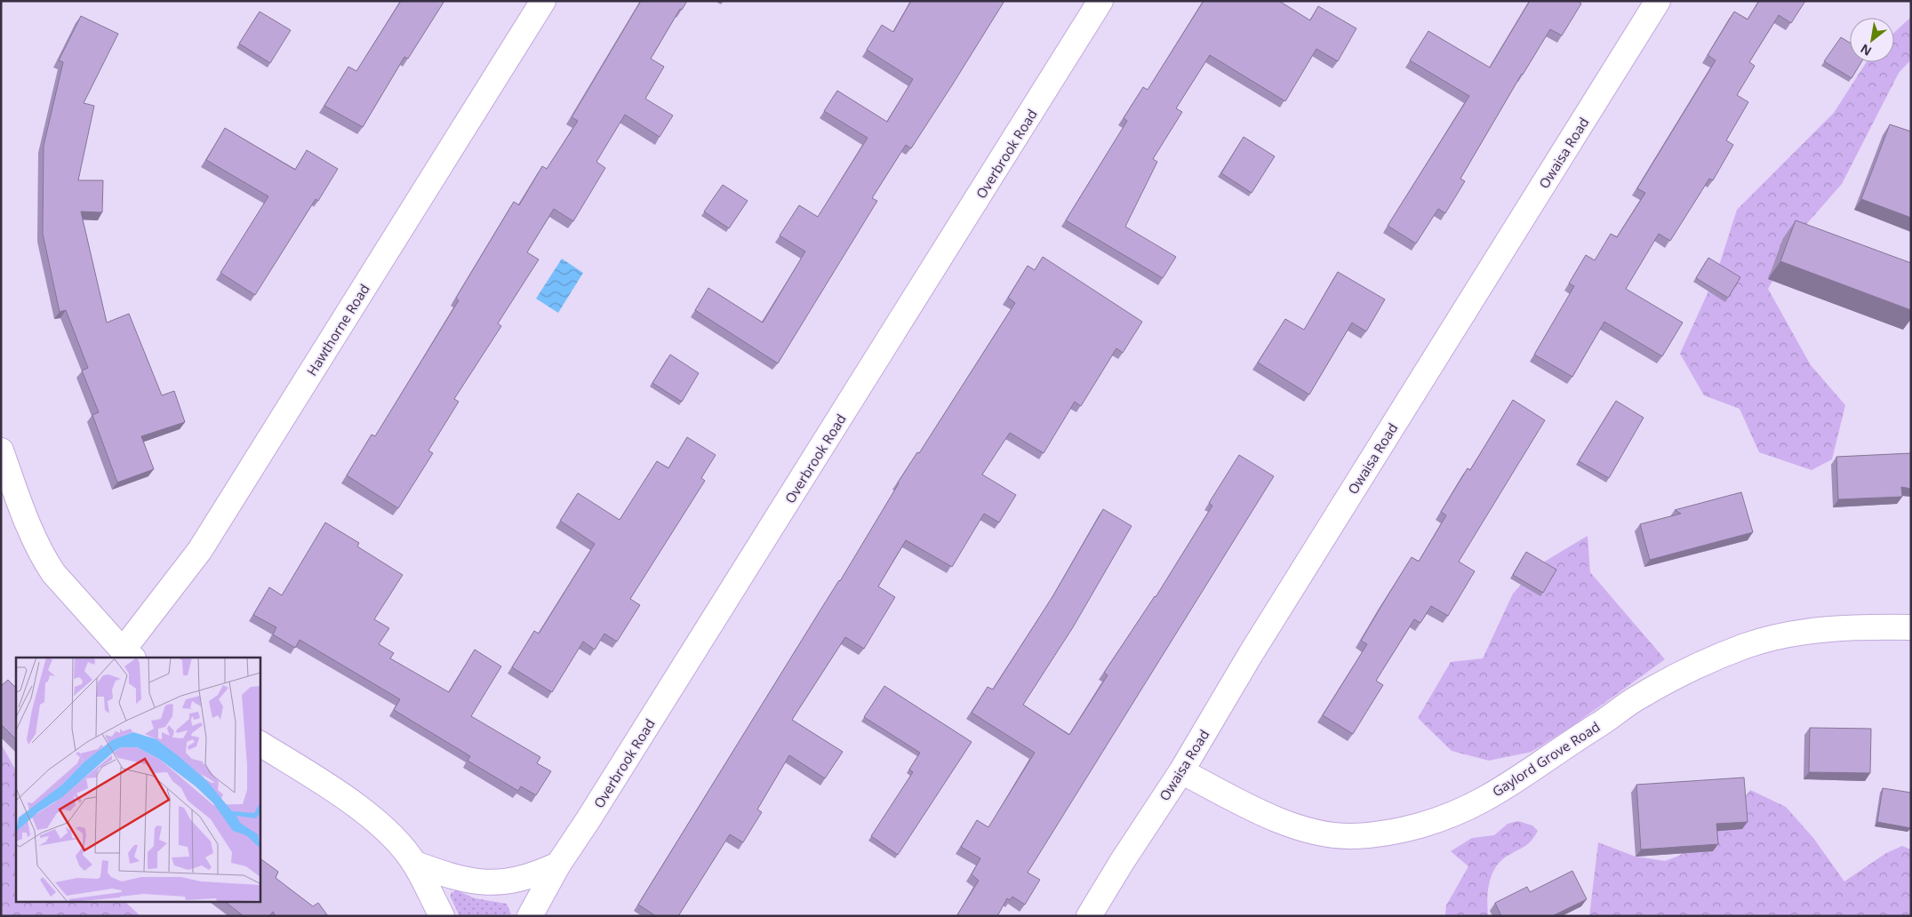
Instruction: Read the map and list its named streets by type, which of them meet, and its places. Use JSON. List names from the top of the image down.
{
  "streets": {
    "street": [
      "Owaisa Road",
      "Overbrook Road",
      "Hawthorne Road",
      "Gaylord Grove Road"
    ]
  },
  "crossings": [
    ["Owaisa Road", "Gaylord Grove Road"]
  ],
  "north": "bottom left"
}
